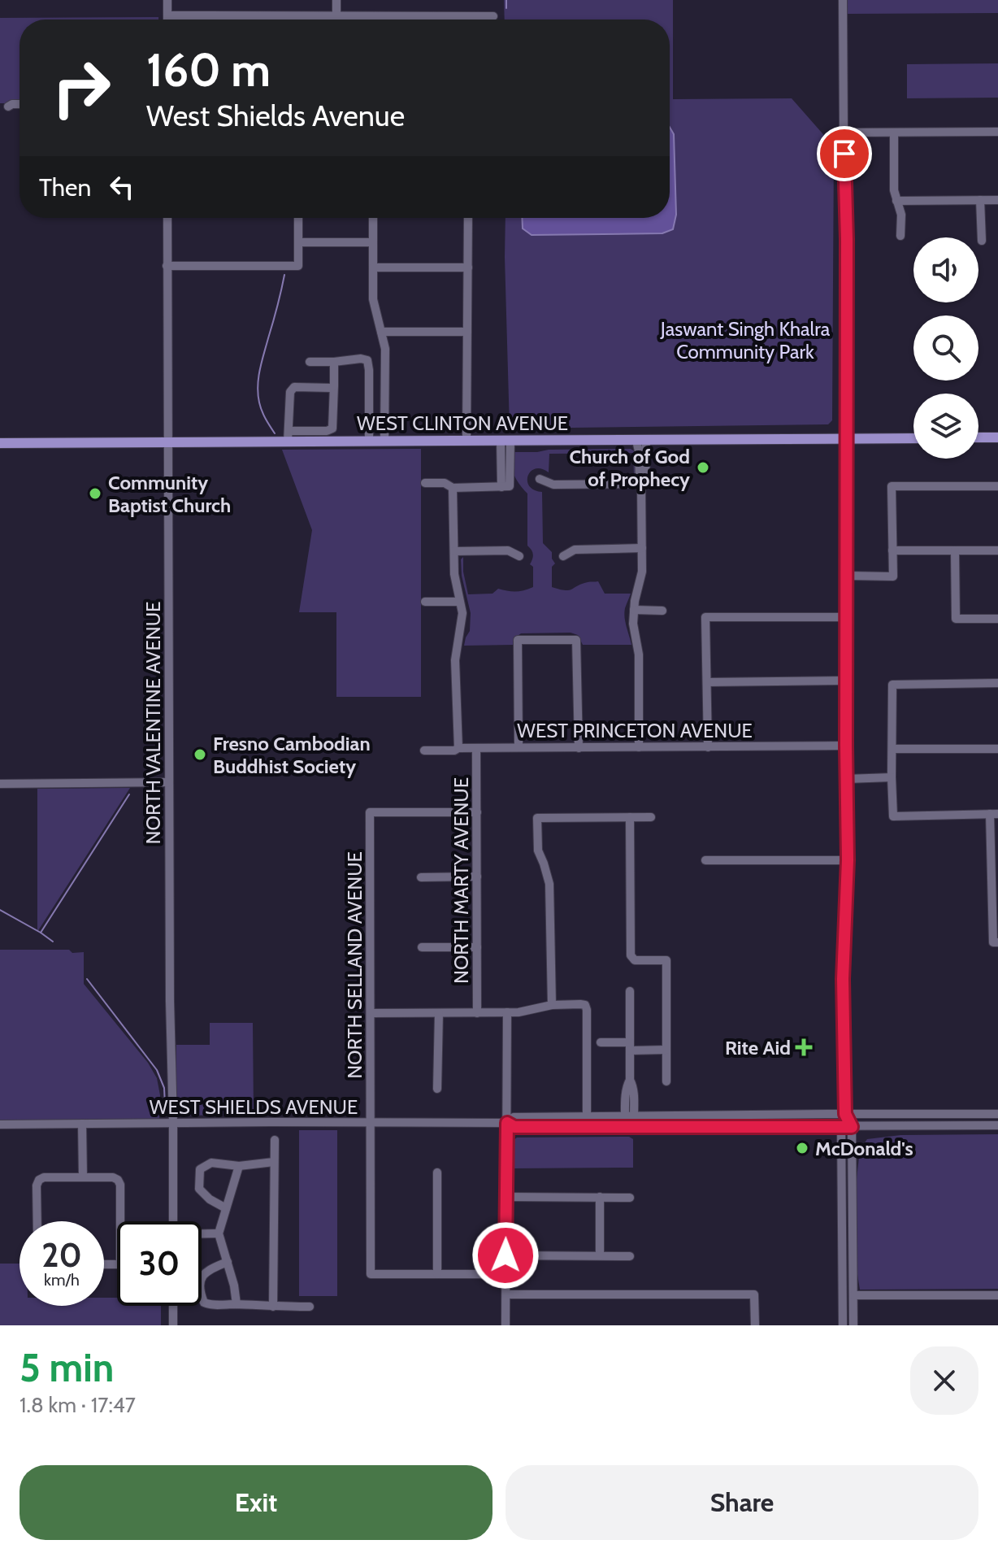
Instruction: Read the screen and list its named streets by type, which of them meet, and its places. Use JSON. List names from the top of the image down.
{
  "streets": {
    "main road": ["WEST CLINTON AVENUE"],
    "street": [
      "NORTH VALENTINE AVENUE",
      "WEST PRINCETON AVENUE",
      "NORTH MARTY AVENUE",
      "NORTH SELLAND AVENUE",
      "WEST SHIELDS AVENUE"
    ]
  },
  "crossings": [
    ["WEST CLINTON AVENUE", "NORTH VALENTINE AVENUE"],
    ["NORTH VALENTINE AVENUE", "WEST SHIELDS AVENUE"],
    ["WEST PRINCETON AVENUE", "NORTH MARTY AVENUE"],
    ["NORTH MARTY AVENUE", "NORTH SELLAND AVENUE"],
    ["NORTH SELLAND AVENUE", "WEST SHIELDS AVENUE"]
  ],
  "parks": ["Jaswant Singh Khalra Community Park"],
  "places": {
    "other": [
      "Church of God of Prophecy",
      "Community Baptist Church",
      "Fresno Cambodian Buddhist Society",
      "McDonald's"
    ],
    "health": ["Rite Aid"]
  },
  "page": {
    "turn": ["160 m", "West Shields Avenue"],
    "then": "Then",
    "speed": "20 km/h",
    "limit": "30",
    "heading": ["5 min", "1.8 km · 17:47"],
    "buttons": ["Exit", "Share"]
  }
}
